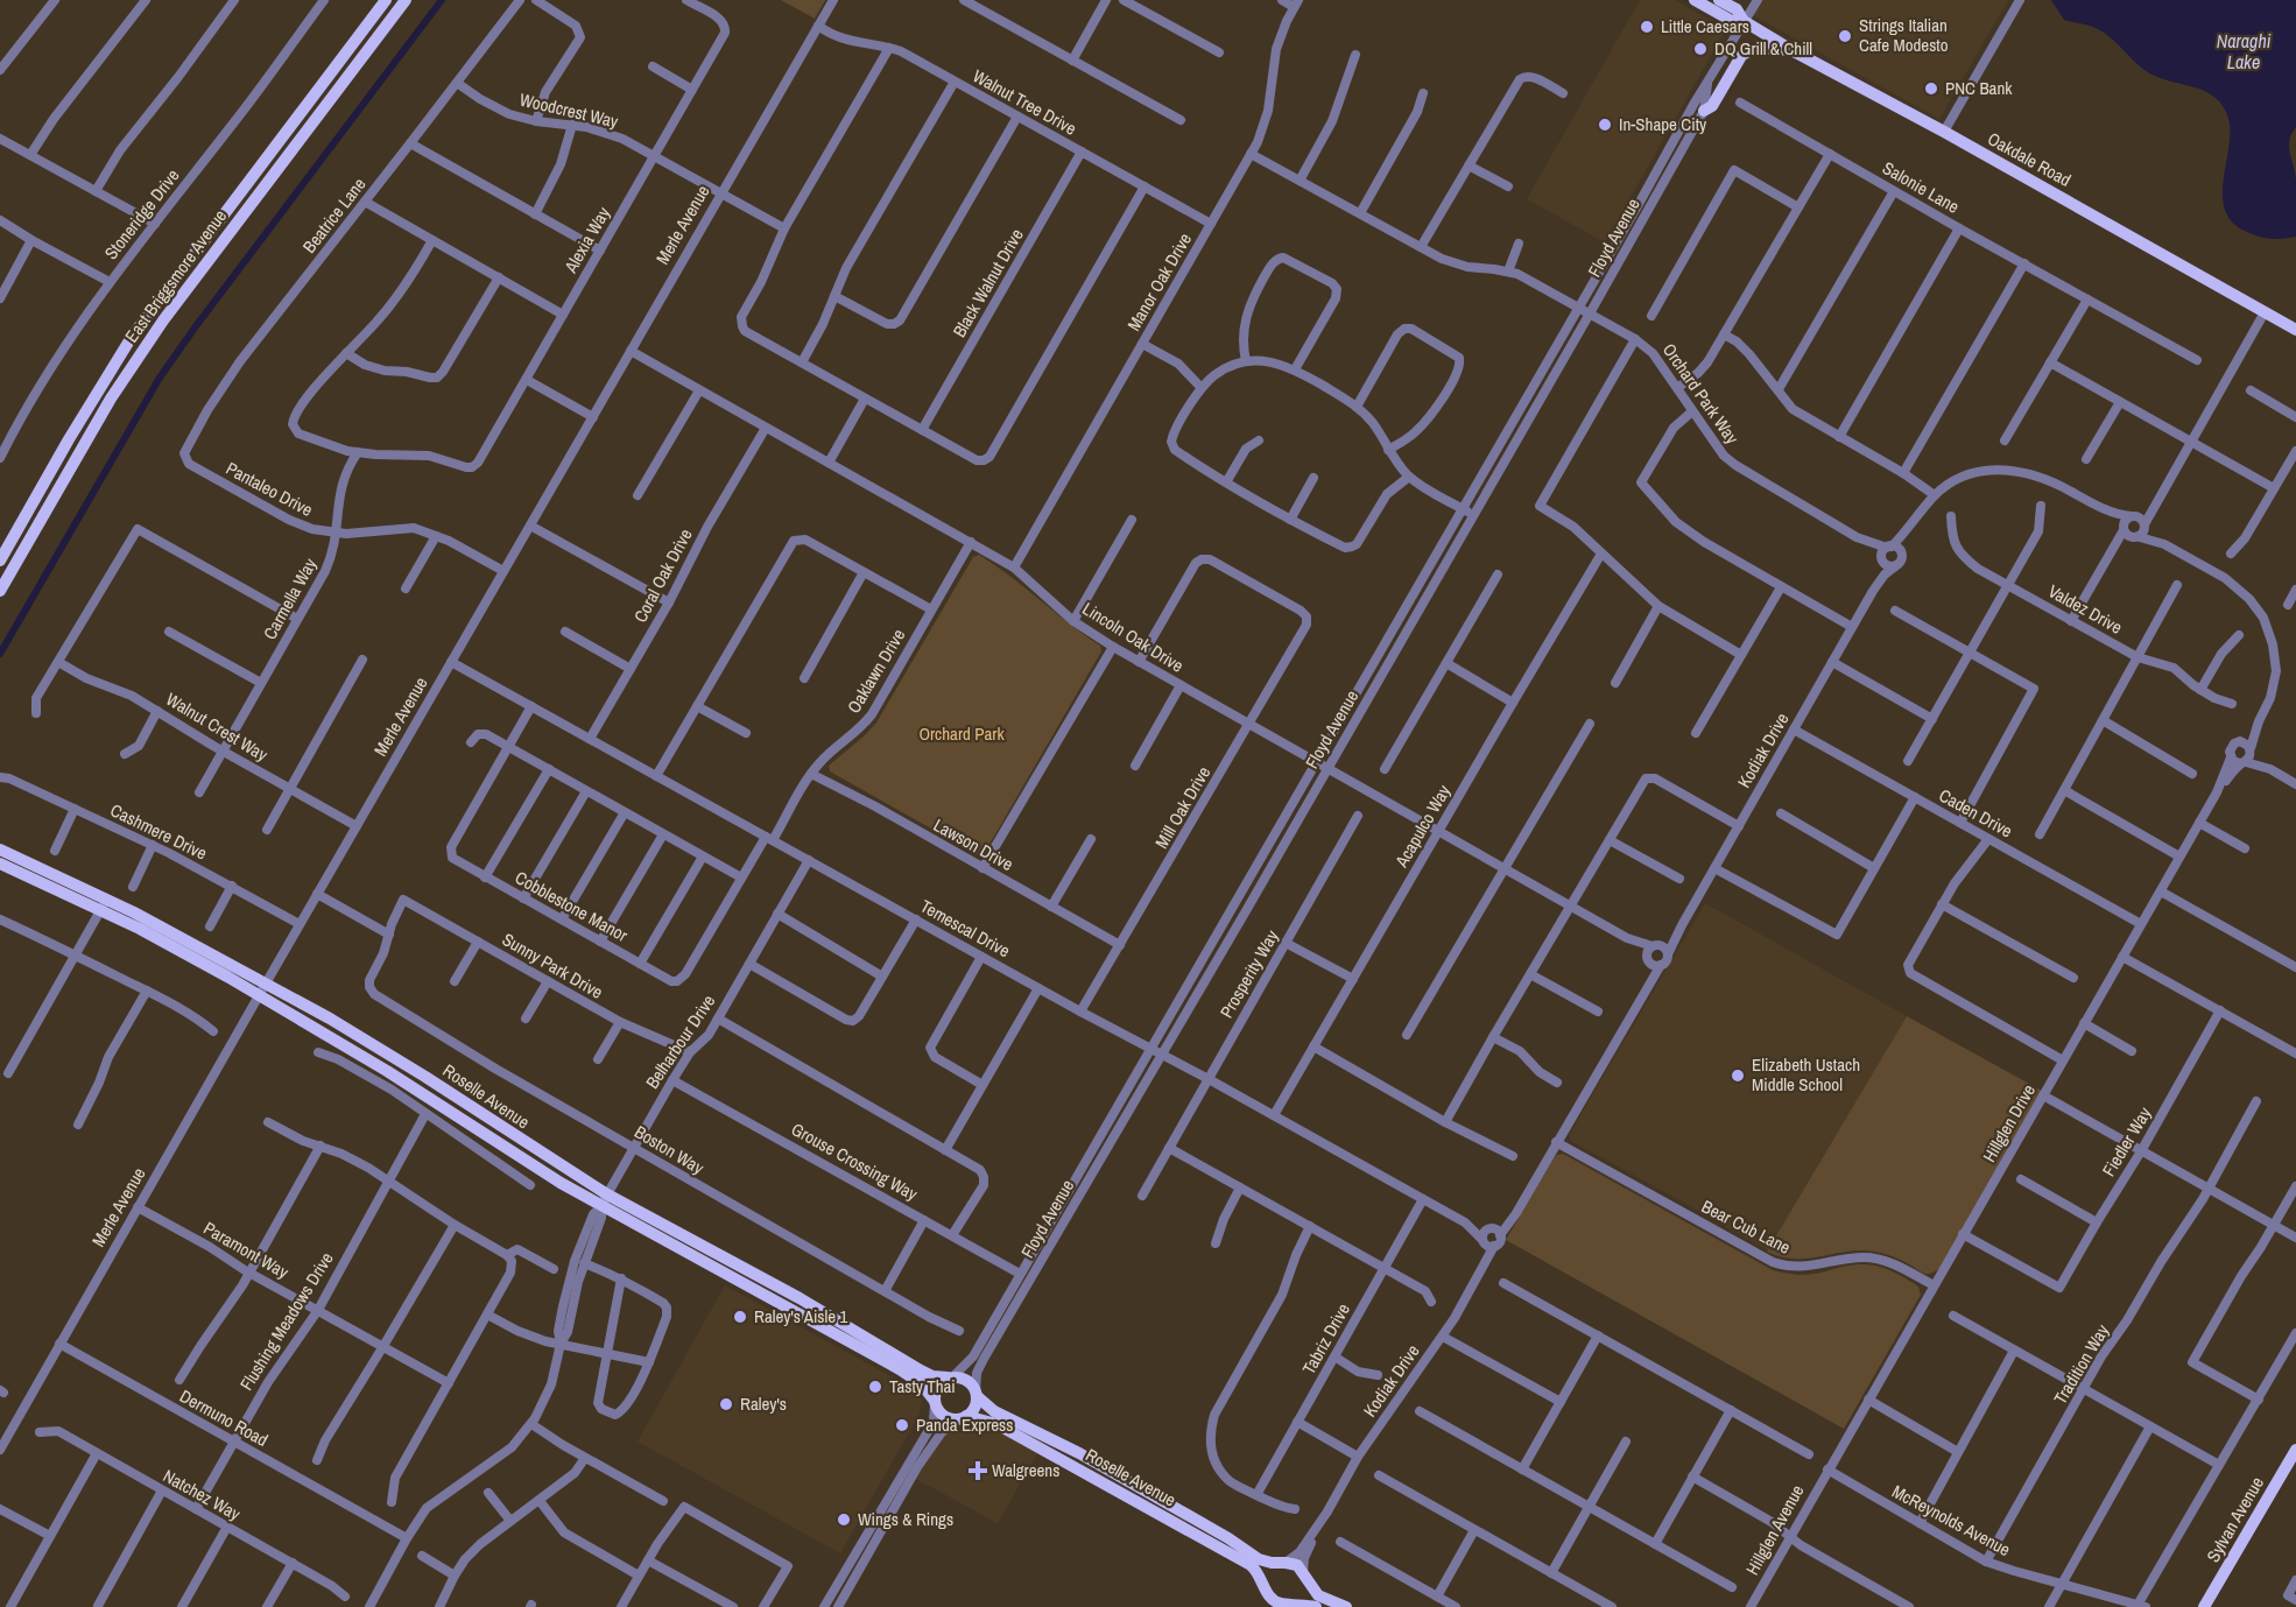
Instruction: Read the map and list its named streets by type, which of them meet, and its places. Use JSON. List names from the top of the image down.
{
  "streets": {
    "main road": [
      "Oakdale Road",
      "East Briggsmore Avenue",
      "Roselle Avenue",
      "Sylvan Avenue"
    ],
    "street": [
      "Walnut Tree Drive",
      "Woodcrest Way",
      "Salonie Lane",
      "Stoneridge Drive",
      "Beatrice Lane",
      "Merle Avenue",
      "Floyd Avenue",
      "Alexia Way",
      "Manor Oak Drive",
      "Black Walnut Drive",
      "Orchard Park Way",
      "Pantaleo Drive",
      "Coral Oak Drive",
      "Carmella Way",
      "Valdez Drive",
      "Lincoln Oak Drive",
      "Oaklawn Drive",
      "Walnut Crest Way",
      "Kodiak Drive",
      "Mill Oak Drive",
      "Caden Drive",
      "Acapulco Way",
      "Cashmere Drive",
      "Lawson Drive",
      "Cobblestone Manor",
      "Temescal Drive",
      "Sunny Park Drive",
      "Prosperity Way",
      "Belharbour Drive",
      "Hillglen Drive",
      "Fiedler Way",
      "Boston Way",
      "Grouse Crossing Way",
      "Bear Cub Lane",
      "Paramont Way",
      "Flushing Meadows Drive",
      "Tabriz Drive",
      "Tradition Way",
      "Dermuno Road",
      "Natchez Way",
      "McReynolds Avenue",
      "Hillglen Avenue"
    ]
  },
  "crossings": [
    ["Walnut Tree Drive", "Merle Avenue"],
    ["Walnut Tree Drive", "Manor Oak Drive"],
    ["Walnut Tree Drive", "Black Walnut Drive"],
    ["Woodcrest Way", "Beatrice Lane"],
    ["Woodcrest Way", "Merle Avenue"],
    ["Woodcrest Way", "Alexia Way"],
    ["Oakdale Road", "Floyd Avenue"],
    ["Beatrice Lane", "Pantaleo Drive"],
    ["Merle Avenue", "Pantaleo Drive"],
    ["Merle Avenue", "Lincoln Oak Drive"],
    ["Merle Avenue", "Walnut Crest Way"],
    ["Merle Avenue", "Cashmere Drive"],
    ["Merle Avenue", "Temescal Drive"],
    ["Merle Avenue", "Roselle Avenue"],
    ["Merle Avenue", "Paramont Way"],
    ["Merle Avenue", "Dermuno Road"],
    ["Floyd Avenue", "Orchard Park Way"],
    ["Floyd Avenue", "Lincoln Oak Drive"],
    ["Floyd Avenue", "Temescal Drive"],
    ["Floyd Avenue", "Roselle Avenue"],
    ["Floyd Avenue", "Grouse Crossing Way"],
    ["Alexia Way", "Carmella Way"],
    ["Manor Oak Drive", "Orchard Park Way"],
    ["Manor Oak Drive", "Lincoln Oak Drive"],
    ["Orchard Park Way", "Kodiak Drive"],
    ["Pantaleo Drive", "Carmella Way"],
    ["Coral Oak Drive", "Lincoln Oak Drive"],
    ["Coral Oak Drive", "Temescal Drive"],
    ["Carmella Way", "Walnut Crest Way"],
    ["Lincoln Oak Drive", "Oaklawn Drive"],
    ["Lincoln Oak Drive", "Kodiak Drive"],
    ["Lincoln Oak Drive", "Mill Oak Drive"],
    ["Lincoln Oak Drive", "Acapulco Way"],
    ["Oaklawn Drive", "Lawson Drive"],
    ["Oaklawn Drive", "Cobblestone Manor"],
    ["Oaklawn Drive", "Temescal Drive"],
    ["Kodiak Drive", "Caden Drive"],
    ["Kodiak Drive", "Temescal Drive"],
    ["Kodiak Drive", "Roselle Avenue"],
    ["Kodiak Drive", "Bear Cub Lane"],
    ["Mill Oak Drive", "Lawson Drive"],
    ["Mill Oak Drive", "Temescal Drive"],
    ["Caden Drive", "Hillglen Drive"],
    ["Acapulco Way", "Temescal Drive"],
    ["Cobblestone Manor", "Temescal Drive"],
    ["Temescal Drive", "Prosperity Way"],
    ["Temescal Drive", "Belharbour Drive"],
    ["Temescal Drive", "Tabriz Drive"],
    ["Sunny Park Drive", "Belharbour Drive"],
    ["Sunny Park Drive", "Boston Way"],
    ["Belharbour Drive", "Roselle Avenue"],
    ["Belharbour Drive", "Boston Way"],
    ["Belharbour Drive", "Grouse Crossing Way"],
    ["Belharbour Drive", "Dermuno Road"],
    ["Hillglen Drive", "Fiedler Way"],
    ["Hillglen Drive", "Bear Cub Lane"],
    ["Hillglen Drive", "McReynolds Avenue"],
    ["Hillglen Drive", "Hillglen Avenue"],
    ["Paramont Way", "Flushing Meadows Drive"],
    ["Flushing Meadows Drive", "Dermuno Road"],
    ["Flushing Meadows Drive", "Natchez Way"],
    ["Tradition Way", "McReynolds Avenue"],
    ["McReynolds Avenue", "Hillglen Avenue"]
  ],
  "water": ["Naraghi Lake"],
  "parks": ["Orchard Park"],
  "places": {
    "other": [
      "Little Caesars",
      "Strings Italian Cafe Modesto",
      "DQ Grill & Chill",
      "PNC Bank",
      "In-Shape City",
      "Elizabeth Ustach Middle School",
      "Raley's Aisle 1",
      "Tasty Thai",
      "Raley's",
      "Panda Express",
      "Wings & Rings"
    ],
    "health": ["Walgreens"]
  }
}
